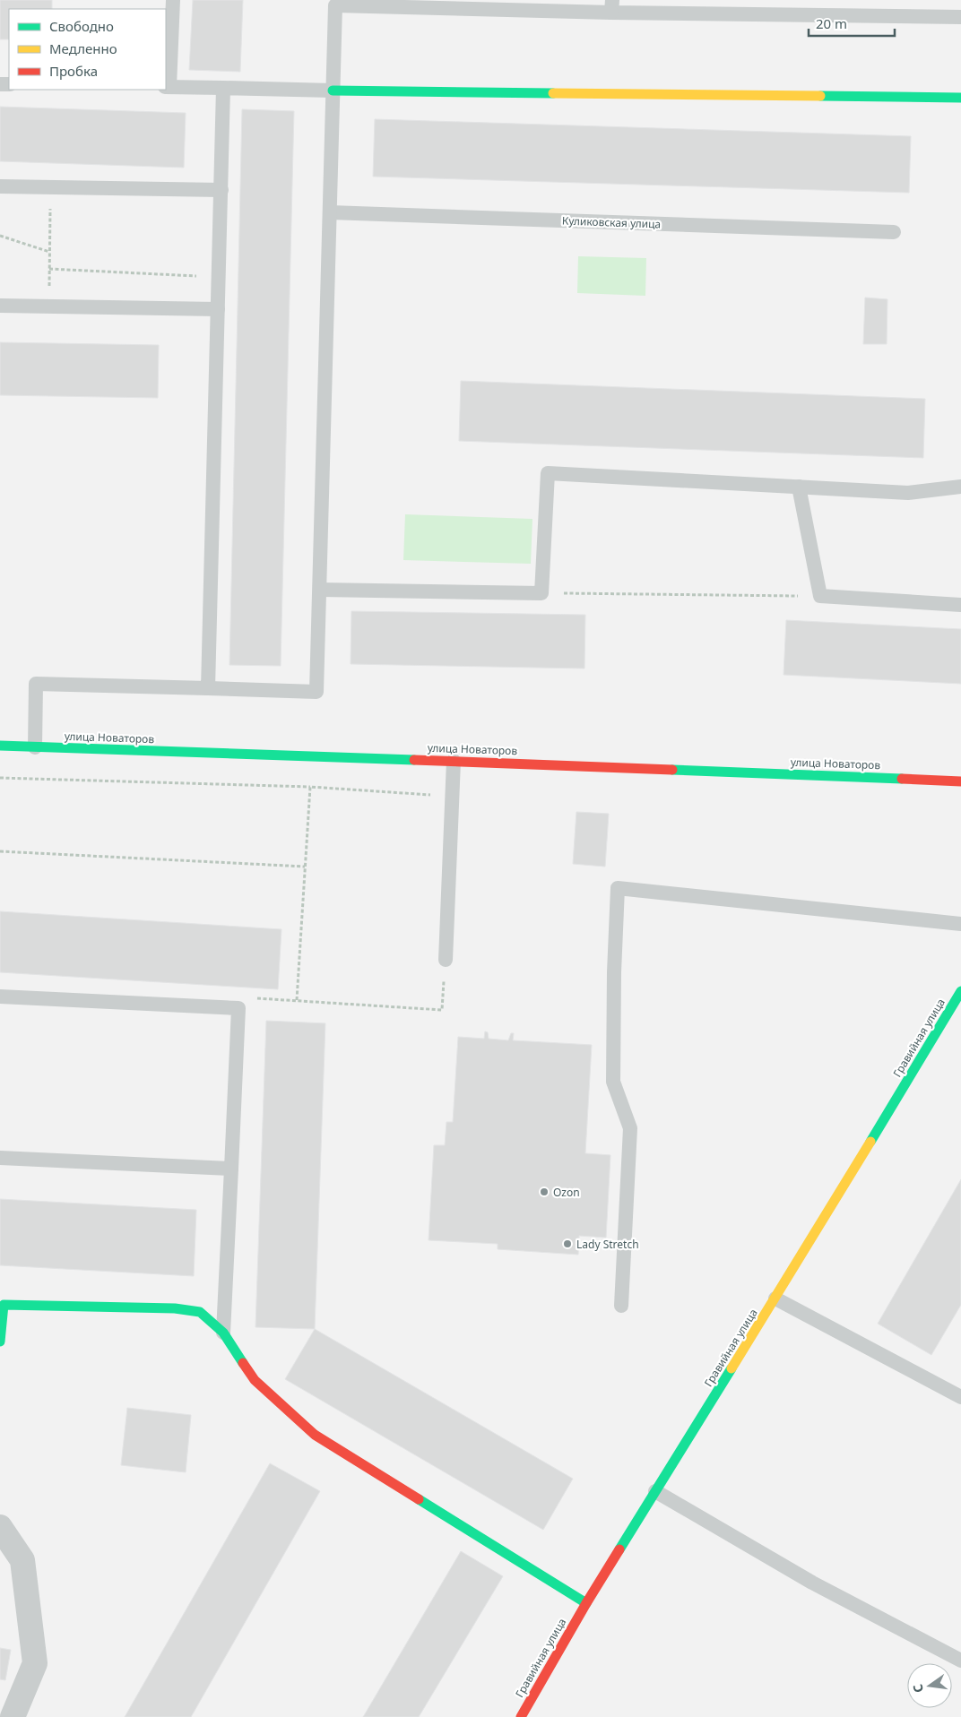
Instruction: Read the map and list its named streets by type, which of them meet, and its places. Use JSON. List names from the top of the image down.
{
  "streets": {
    "street": ["улица Новаторов", "Гравийная улица"],
    "lane": ["Куликовская улица"]
  },
  "places": ["Ozon", "Lady Stretch"],
  "legend": ["Свободно", "Медленно", "Пробка"],
  "scale_bar": "20 m",
  "north": "left"
}
